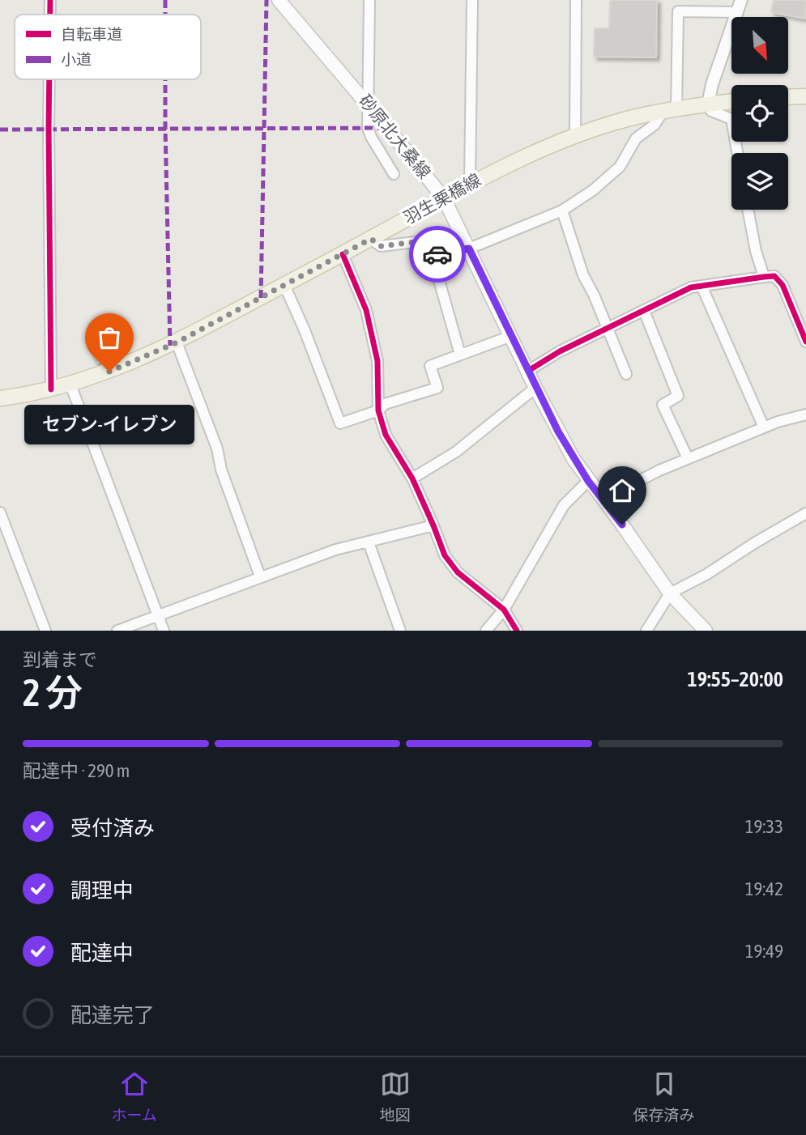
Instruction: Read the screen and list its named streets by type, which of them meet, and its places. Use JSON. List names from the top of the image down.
{
  "streets": {
    "main road": ["砂原北大桑線", "羽生栗橋線"]
  },
  "crossings": [
    ["砂原北大桑線", "羽生栗橋線"]
  ],
  "places": ["セブン-イレブン"],
  "legend": ["自転車道", "小道"],
  "north": "bottom right",
  "page": {
    "bubble": "セブン-イレブン",
    "heading": ["2 分", "到着まで", "19:55–20:00"],
    "bar": "配達中 · 290 m",
    "list": [
      ["受付済み", "19:33"],
      ["調理中", "19:42"],
      ["配達中", "19:49"],
      "配達完了"
    ],
    "tabs": ["ホーム", "地図", "保存済み"]
  }
}
